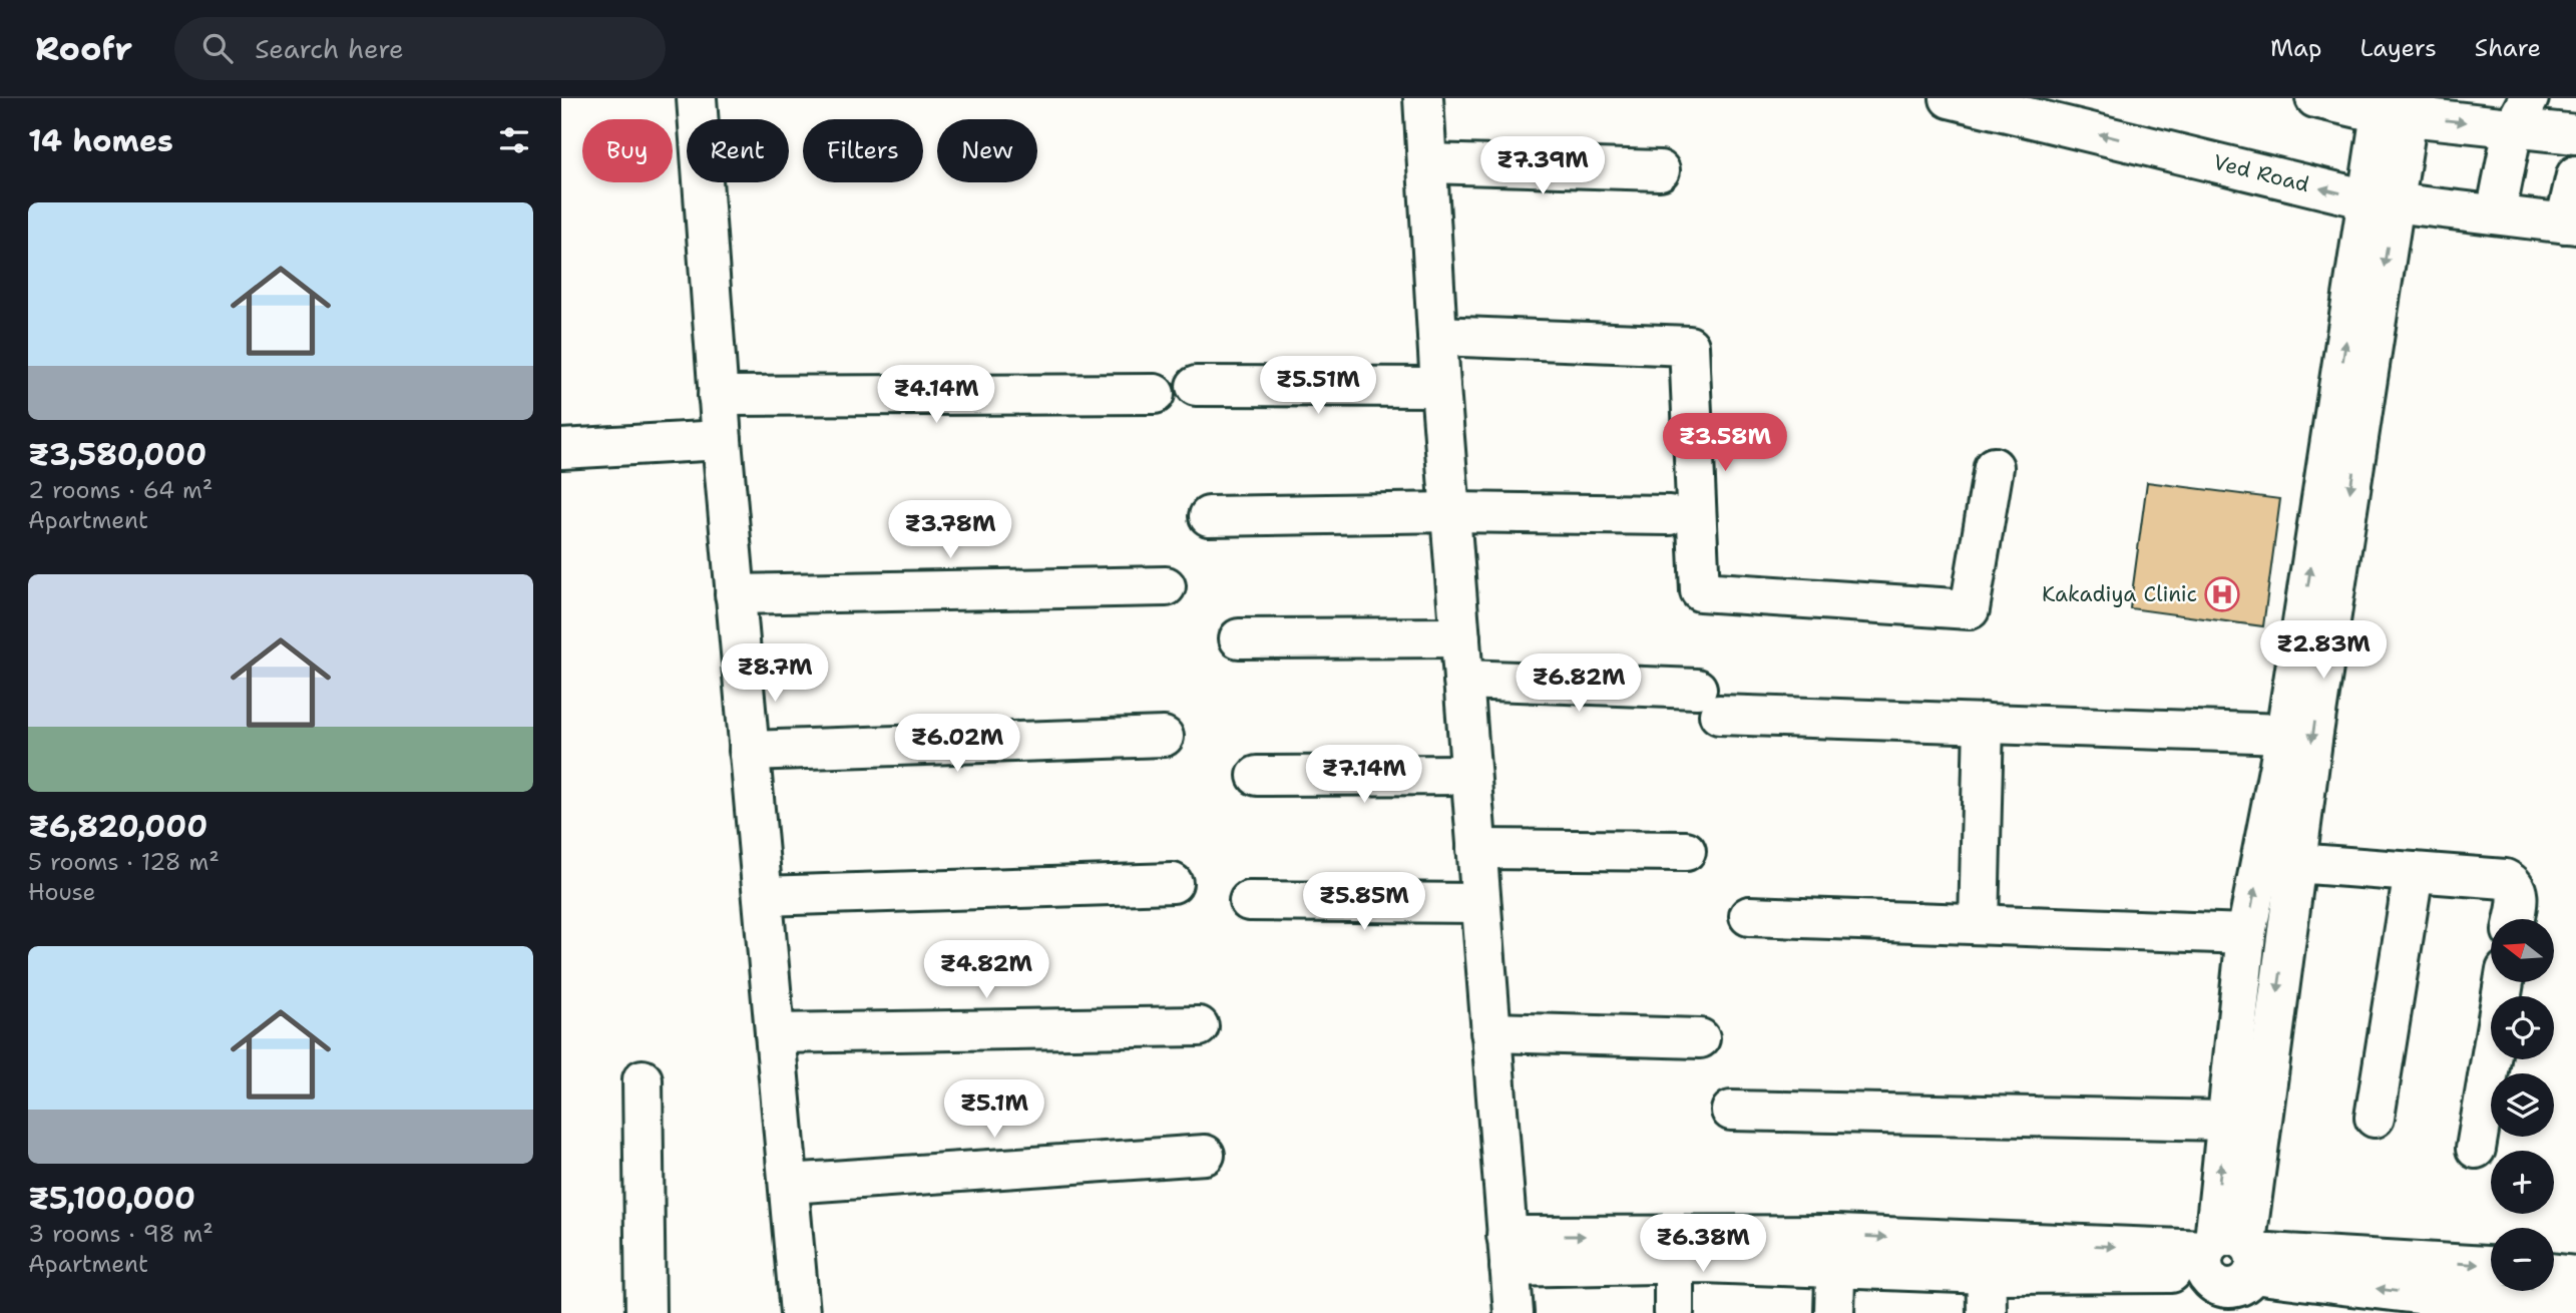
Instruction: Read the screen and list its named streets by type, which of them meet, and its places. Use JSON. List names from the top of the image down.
{
  "streets": {
    "street": ["Ved Road"]
  },
  "one_way": ["Ved Road"],
  "places": {
    "hospital": ["Kakadiya Clinic"]
  },
  "north": "left",
  "page": {
    "header": "Roofr",
    "search": "Search here",
    "nav": ["Map", "Layers", "Share"],
    "heading": "14 homes",
    "chip": [
      "Buy",
      "Rent",
      "Filters",
      "New"
    ],
    "price": [
      "₹7.39M",
      "₹5.51M",
      "₹4.14M",
      "₹3.58M",
      "₹3.78M",
      "₹2.83M",
      "₹8.7M",
      "₹6.82M",
      "₹6.02M",
      "₹7.14M",
      "₹5.85M",
      "₹4.82M",
      "₹5.1M",
      "₹6.38M"
    ],
    "list": [
      {
        "name": "₹3,580,000",
        "note": "2 rooms · 64 m² · Apartment"
      },
      {
        "name": "₹6,820,000",
        "note": "5 rooms · 128 m² · House"
      },
      {
        "name": "₹5,100,000",
        "note": "3 rooms · 98 m² · Apartment"
      }
    ],
    "map_buttons": ["+", "−"]
  }
}
